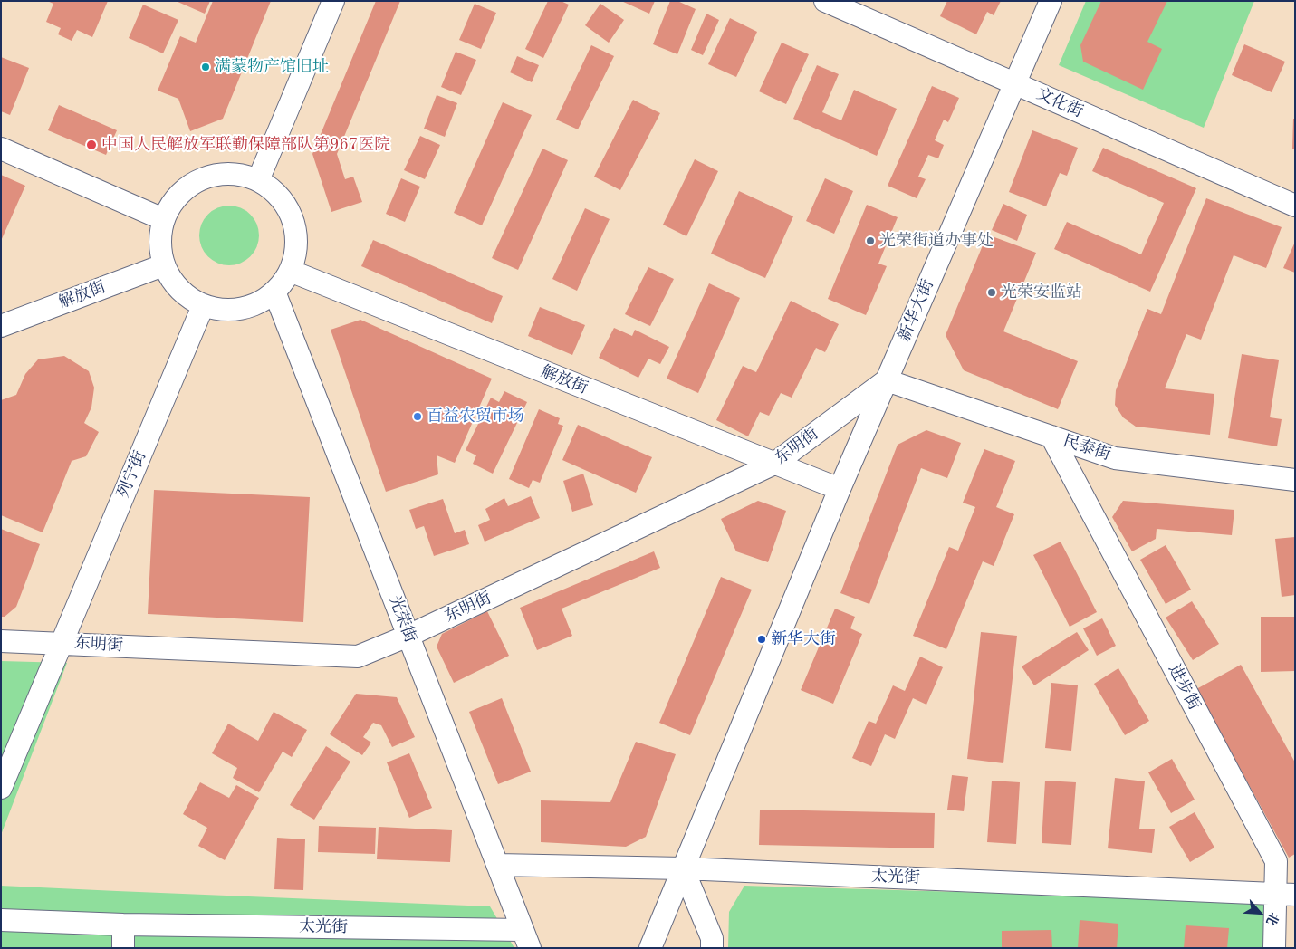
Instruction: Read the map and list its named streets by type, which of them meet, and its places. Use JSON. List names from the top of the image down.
{
  "streets": {
    "street": [
      "文化街",
      "解放街",
      "新华大街",
      "东明街",
      "民泰街",
      "列宁街",
      "光荣街",
      "进步街",
      "太光街"
    ]
  },
  "crossings": [
    ["文化街", "新华大街"],
    ["解放街", "新华大街"],
    ["解放街", "东明街"],
    ["解放街", "列宁街"],
    ["解放街", "光荣街"],
    ["新华大街", "东明街"],
    ["新华大街", "民泰街"],
    ["新华大街", "太光街"],
    ["东明街", "民泰街"],
    ["东明街", "列宁街"],
    ["东明街", "光荣街"],
    ["民泰街", "进步街"],
    ["列宁街", "光荣街"],
    ["光荣街", "太光街"],
    ["进步街", "太光街"]
  ],
  "places": [
    "满蒙物产馆旧址",
    "中国人民解放军联勤保障部队第967医院",
    "光荣街道办事处",
    "光荣安监站",
    "百益农贸市场",
    "新华大街"
  ],
  "north": "bottom right"
}
